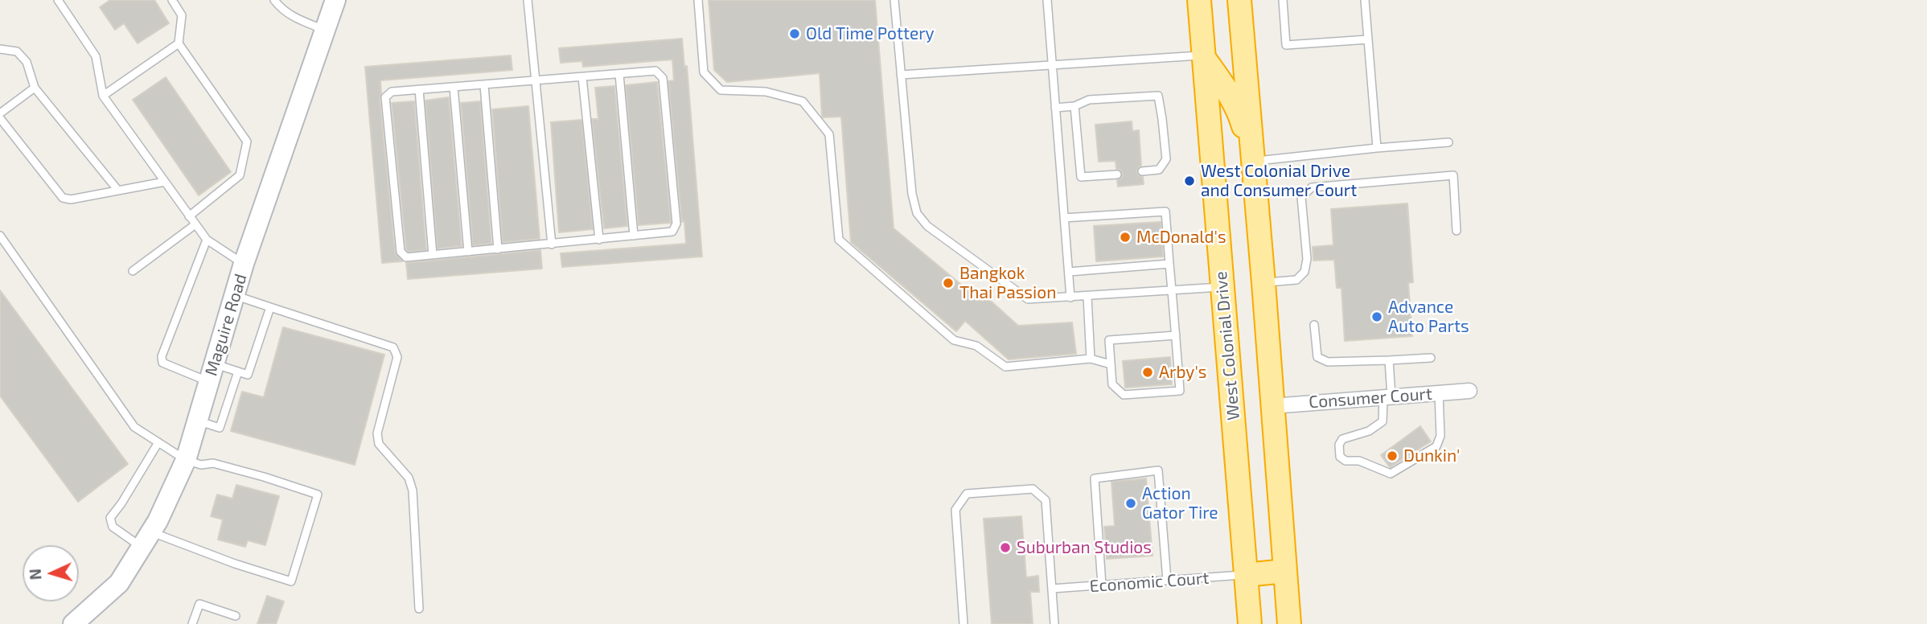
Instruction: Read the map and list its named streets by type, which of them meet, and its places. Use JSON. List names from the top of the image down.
{
  "streets": {
    "highway": ["West Colonial Drive"],
    "main road": ["Maguire Road"],
    "street": ["Consumer Court"],
    "lane": ["Economic Court"]
  },
  "crossings": [
    ["West Colonial Drive", "Economic Court"]
  ],
  "places": [
    "Old Time Pottery",
    "West Colonial Drive and Consumer Court",
    "McDonald's",
    "Bangkok Thai Passion",
    "Advance Auto Parts",
    "Arby's",
    "Dunkin'",
    "Action Gator Tire",
    "Suburban Studios"
  ],
  "north": "left"
}
